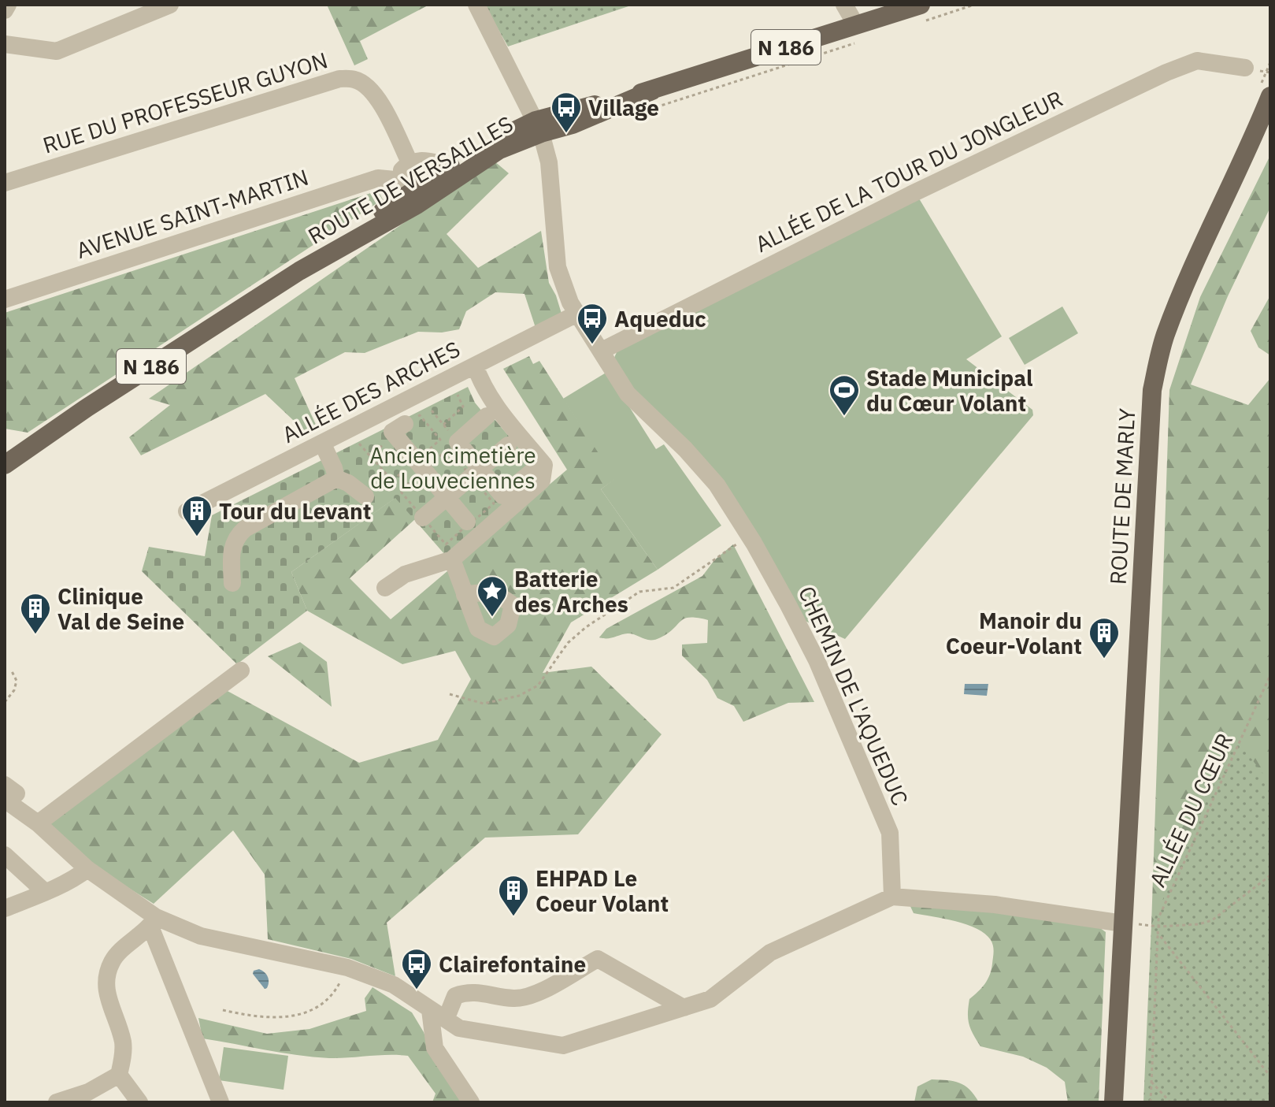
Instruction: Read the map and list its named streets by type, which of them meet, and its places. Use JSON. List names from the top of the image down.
{
  "streets": {
    "main road": ["N 186", "ROUTE DE VERSAILLES", "ROUTE DE MARLY"],
    "street": [
      "RUE DU PROFESSEUR GUYON",
      "ALLÉE DE LA TOUR DU JONGLEUR",
      "AVENUE SAINT-MARTIN",
      "ALLÉE DES ARCHES",
      "CHEMIN DE L'AQUEDUC"
    ],
    "path": ["ALLÉE DU CŒUR"]
  },
  "crossings": [
    ["ALLÉE DE LA TOUR DU JONGLEUR", "CHEMIN DE L'AQUEDUC"],
    ["ROUTE DE VERSAILLES", "AVENUE SAINT-MARTIN"],
    ["ROUTE DE VERSAILLES", "CHEMIN DE L'AQUEDUC"],
    ["ALLÉE DES ARCHES", "CHEMIN DE L'AQUEDUC"]
  ],
  "parks": ["Ancien cimetière de Louveciennes"],
  "places": {
    "bus stop": ["Village", "Aqueduc", "Clairefontaine"],
    "sports": ["Stade Municipal du Cœur Volant"],
    "building": [
      "Tour du Levant",
      "Clinique Val de Seine",
      "Manoir du Coeur-Volant",
      "EHPAD Le Coeur Volant"
    ],
    "place": ["Batterie des Arches"]
  }
}
